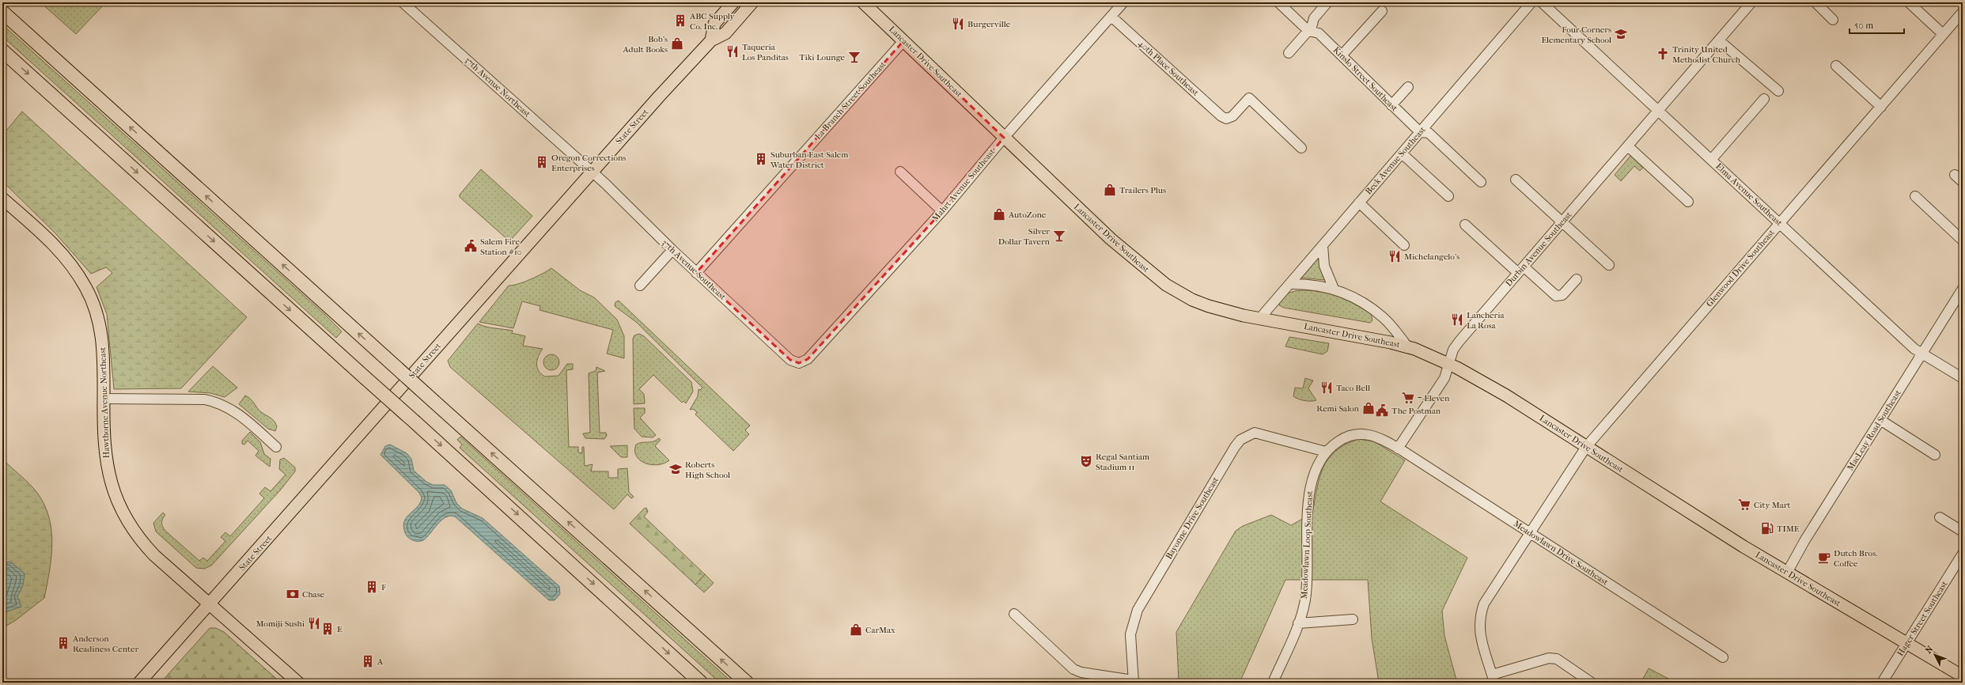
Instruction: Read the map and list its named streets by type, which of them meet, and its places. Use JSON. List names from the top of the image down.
{
  "streets": {
    "main road": ["Lancaster Drive Southeast", "State Street", "Hawthorne Avenue Northeast"],
    "street": [
      "40th Place Southeast",
      "Kinslo Street Southeast",
      "37th Avenue Northeast",
      "La Branch Street Southeast",
      "Beck Avenue Southeast",
      "Mahrt Avenue Southeast",
      "Elma Avenue Southeast",
      "Durbin Avenue Southeast",
      "Glenwood Drive Southeast",
      "37th Avenue Southeast",
      "MacLeay Road Southeast",
      "Bayonne Drive Southeast",
      "Meadowlawn Loop Southeast",
      "Meadowlawn Drive Southeast",
      "Hager Street Southeast"
    ]
  },
  "crossings": [
    ["Lancaster Drive Southeast", "La Branch Street Southeast"],
    ["Lancaster Drive Southeast", "Beck Avenue Southeast"],
    ["Lancaster Drive Southeast", "Mahrt Avenue Southeast"],
    ["Lancaster Drive Southeast", "Durbin Avenue Southeast"],
    ["Lancaster Drive Southeast", "Glenwood Drive Southeast"],
    ["Lancaster Drive Southeast", "MacLeay Road Southeast"],
    ["Lancaster Drive Southeast", "Hager Street Southeast"],
    ["40th Place Southeast", "Mahrt Avenue Southeast"],
    ["Kinslo Street Southeast", "Beck Avenue Southeast"],
    ["37th Avenue Northeast", "State Street"],
    ["37th Avenue Northeast", "37th Avenue Southeast"],
    ["La Branch Street Southeast", "37th Avenue Southeast"],
    ["State Street", "37th Avenue Southeast"],
    ["State Street", "Hawthorne Avenue Northeast"],
    ["Mahrt Avenue Southeast", "37th Avenue Southeast"],
    ["Elma Avenue Southeast", "Durbin Avenue Southeast"],
    ["Elma Avenue Southeast", "Glenwood Drive Southeast"],
    ["Elma Avenue Southeast", "MacLeay Road Southeast"],
    ["Durbin Avenue Southeast", "Meadowlawn Drive Southeast"],
    ["Glenwood Drive Southeast", "Meadowlawn Drive Southeast"],
    ["Bayonne Drive Southeast", "Meadowlawn Loop Southeast"]
  ],
  "places": {
    "building": [
      "ABC Supply Co. Inc.",
      "Suburban East Salem Water District",
      "Oregon Corrections Enterprises",
      "F",
      "E",
      "Anderson Readiness Center",
      "A"
    ],
    "restaurant": [
      "Burgerville",
      "Taqueria Los Panditas",
      "Michelangelo's",
      "Lancheria La Rosa",
      "Taco Bell",
      "Momiji Sushi"
    ],
    "school or university": ["Four Corners Elementary School", "Roberts High School"],
    "shop": [
      "Bob's Adult Books",
      "Trailers Plus",
      "AutoZone",
      "Remi Salon",
      "CarMax"
    ],
    "church": ["Trinity United Methodist Church"],
    "bar": ["Tiki Lounge", "Silver Dollar Tavern"],
    "public building": ["Salem Fire Station #10", "The Postman"],
    "supermarket": ["7-Eleven", "City Mart"],
    "theatre": ["Regal Santiam Stadium 11"],
    "fuel station": ["TIME"],
    "cafe": ["Dutch Bros. Coffee"],
    "bank": ["Chase"]
  },
  "scale_bar": "50 m",
  "north": "top left"
}
